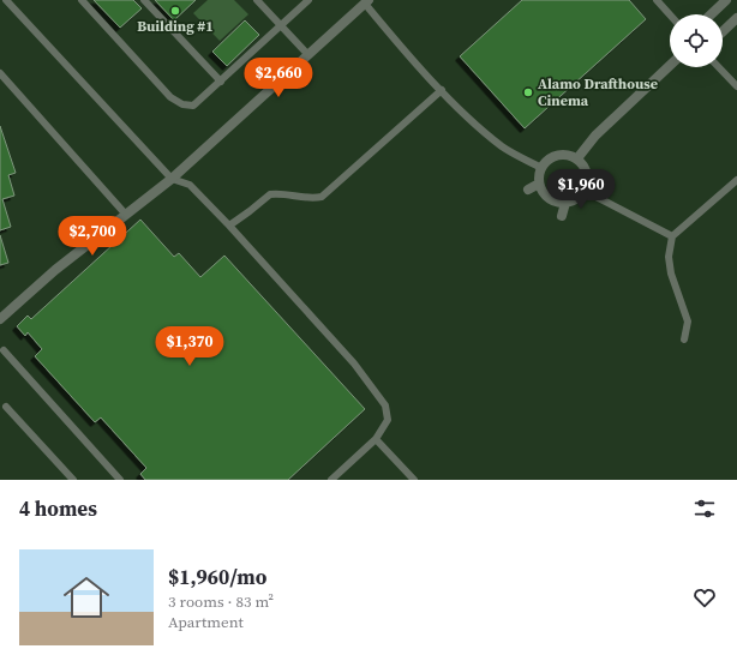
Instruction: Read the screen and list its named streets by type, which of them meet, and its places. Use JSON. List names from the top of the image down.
{
  "places": ["Building #1", "Alamo Drafthouse Cinema"],
  "page": {
    "price": [
      "$2,660",
      "$1,960",
      "$2,700",
      "$1,370"
    ],
    "heading": "4 homes",
    "list": [
      {
        "name": "$1,960/mo",
        "note": "3 rooms · 83 m² · Apartment"
      }
    ]
  }
}
